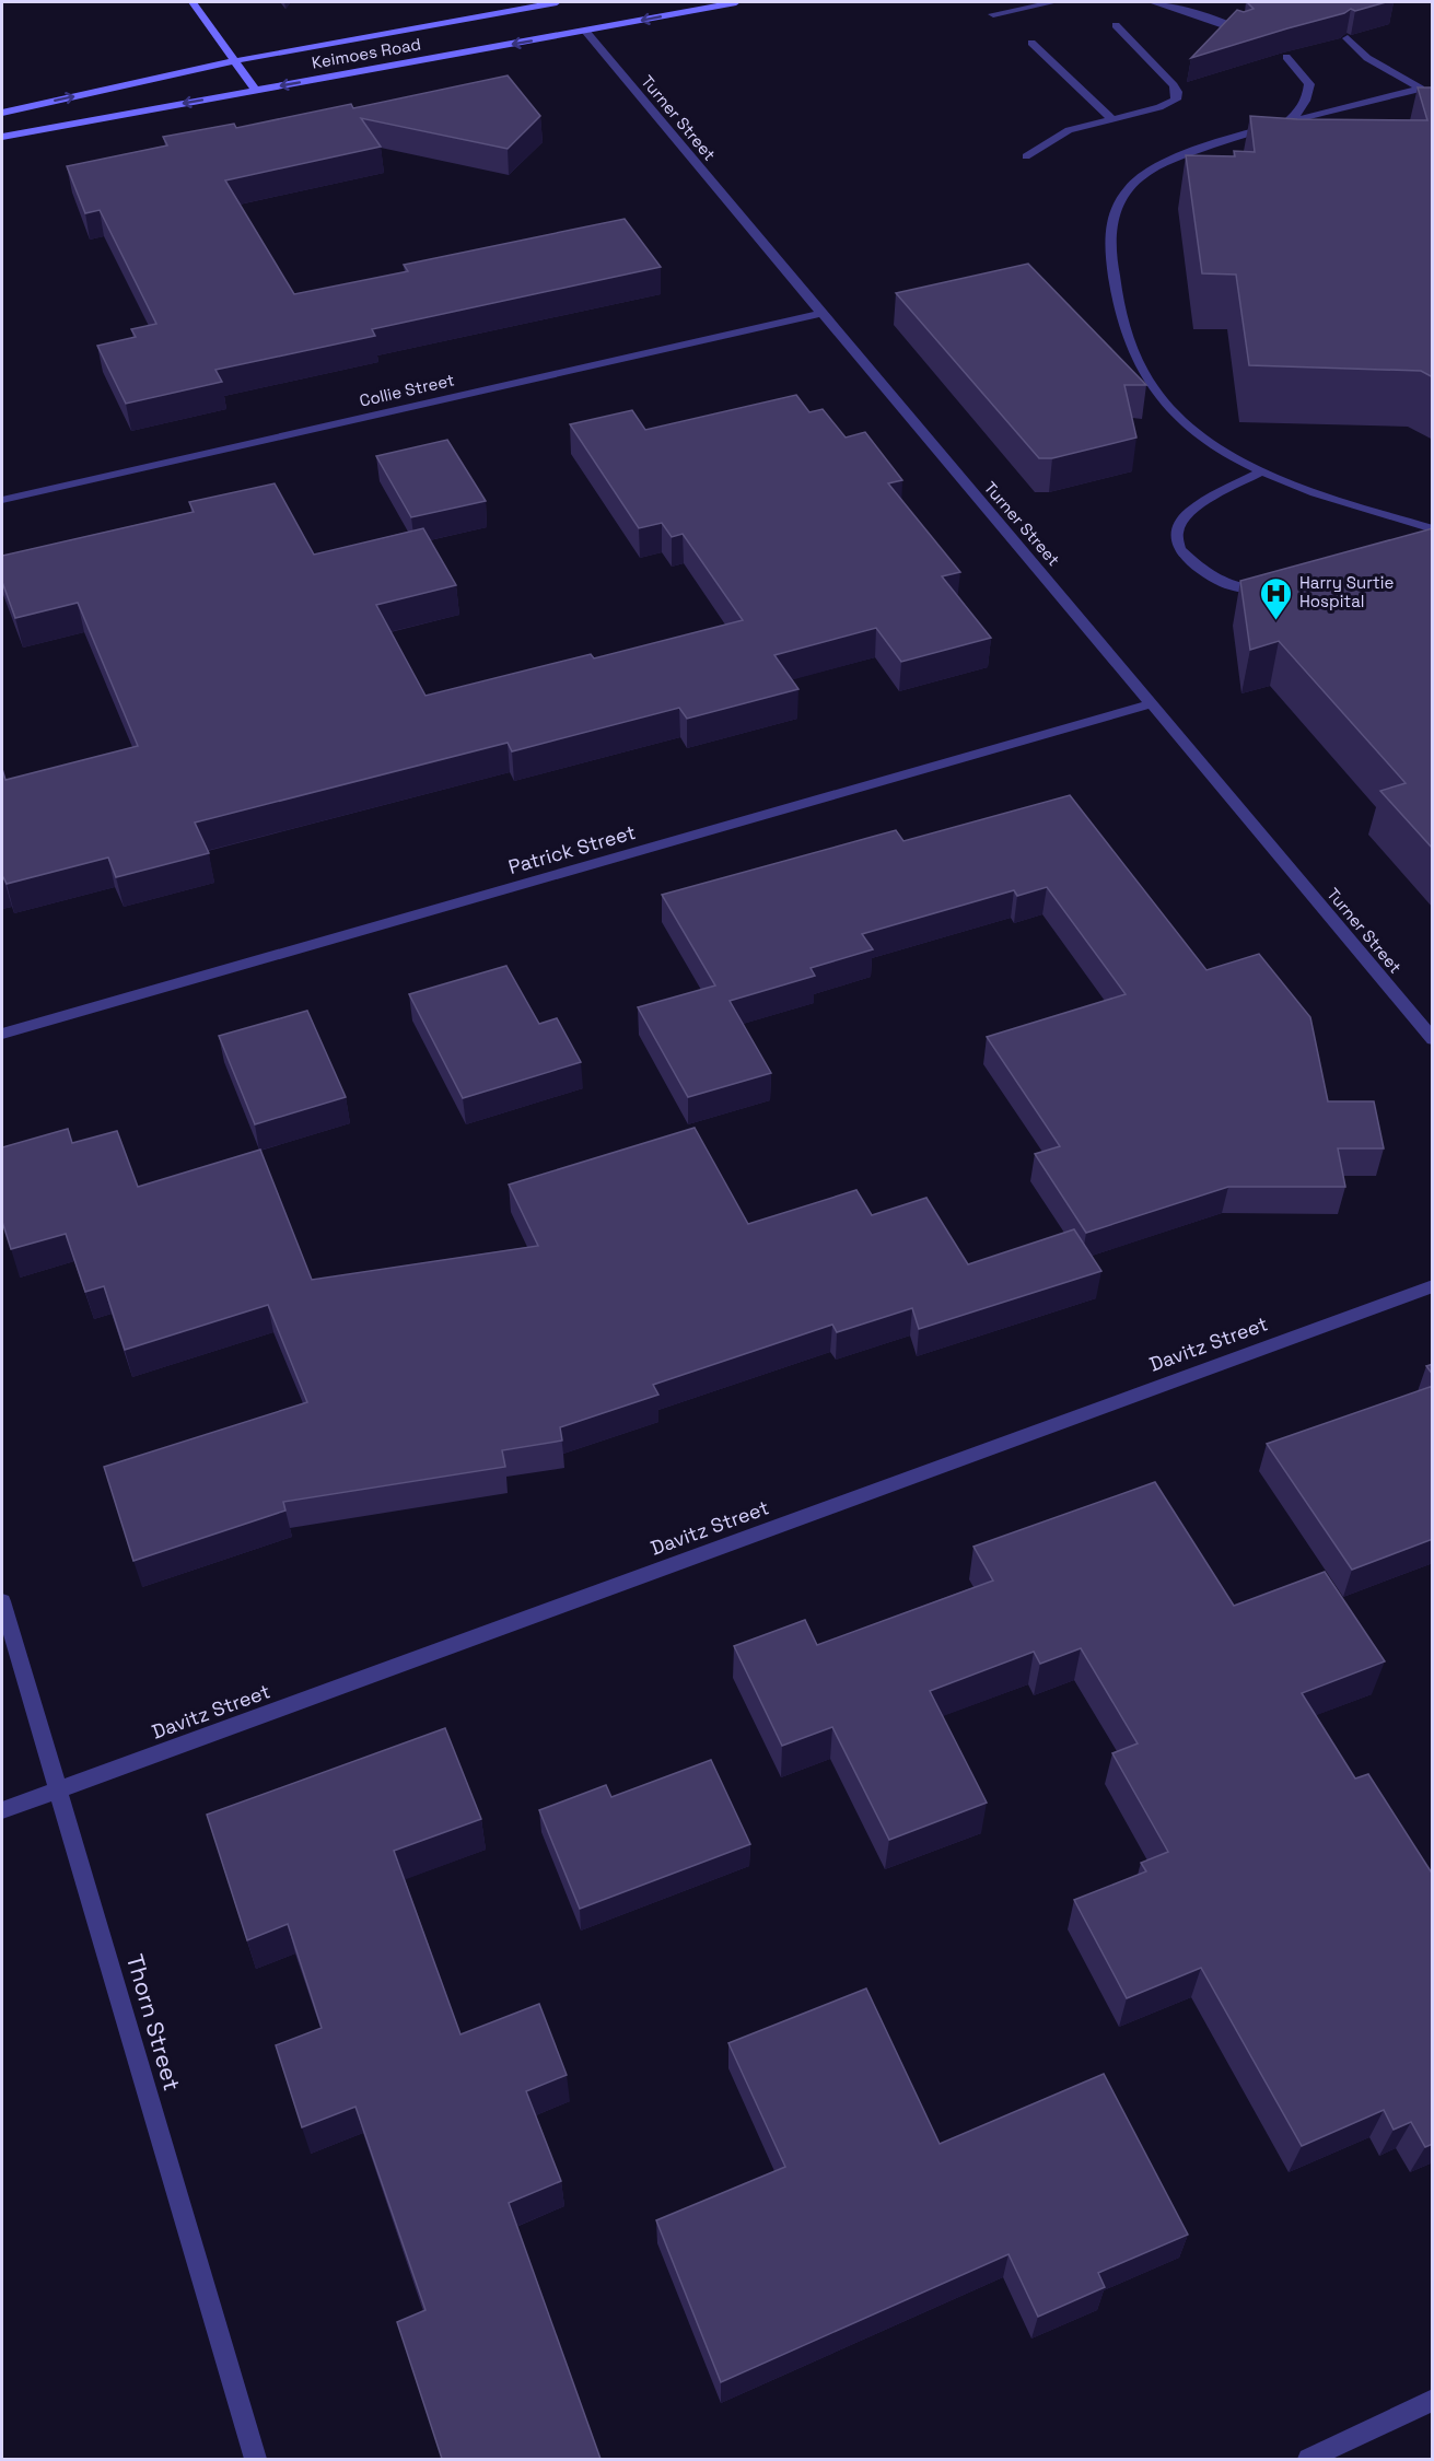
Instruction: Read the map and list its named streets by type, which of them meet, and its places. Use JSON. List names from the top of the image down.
{
  "streets": {
    "street": [
      "Keimoes Road",
      "Turner Street",
      "Collie Street",
      "Patrick Street",
      "Davitz Street",
      "Thorn Street"
    ]
  },
  "crossings": [
    ["Keimoes Road", "Turner Street"],
    ["Turner Street", "Collie Street"],
    ["Turner Street", "Patrick Street"],
    ["Davitz Street", "Thorn Street"]
  ],
  "places": {
    "hospital": ["Harry Surtie Hospital"]
  }
}
